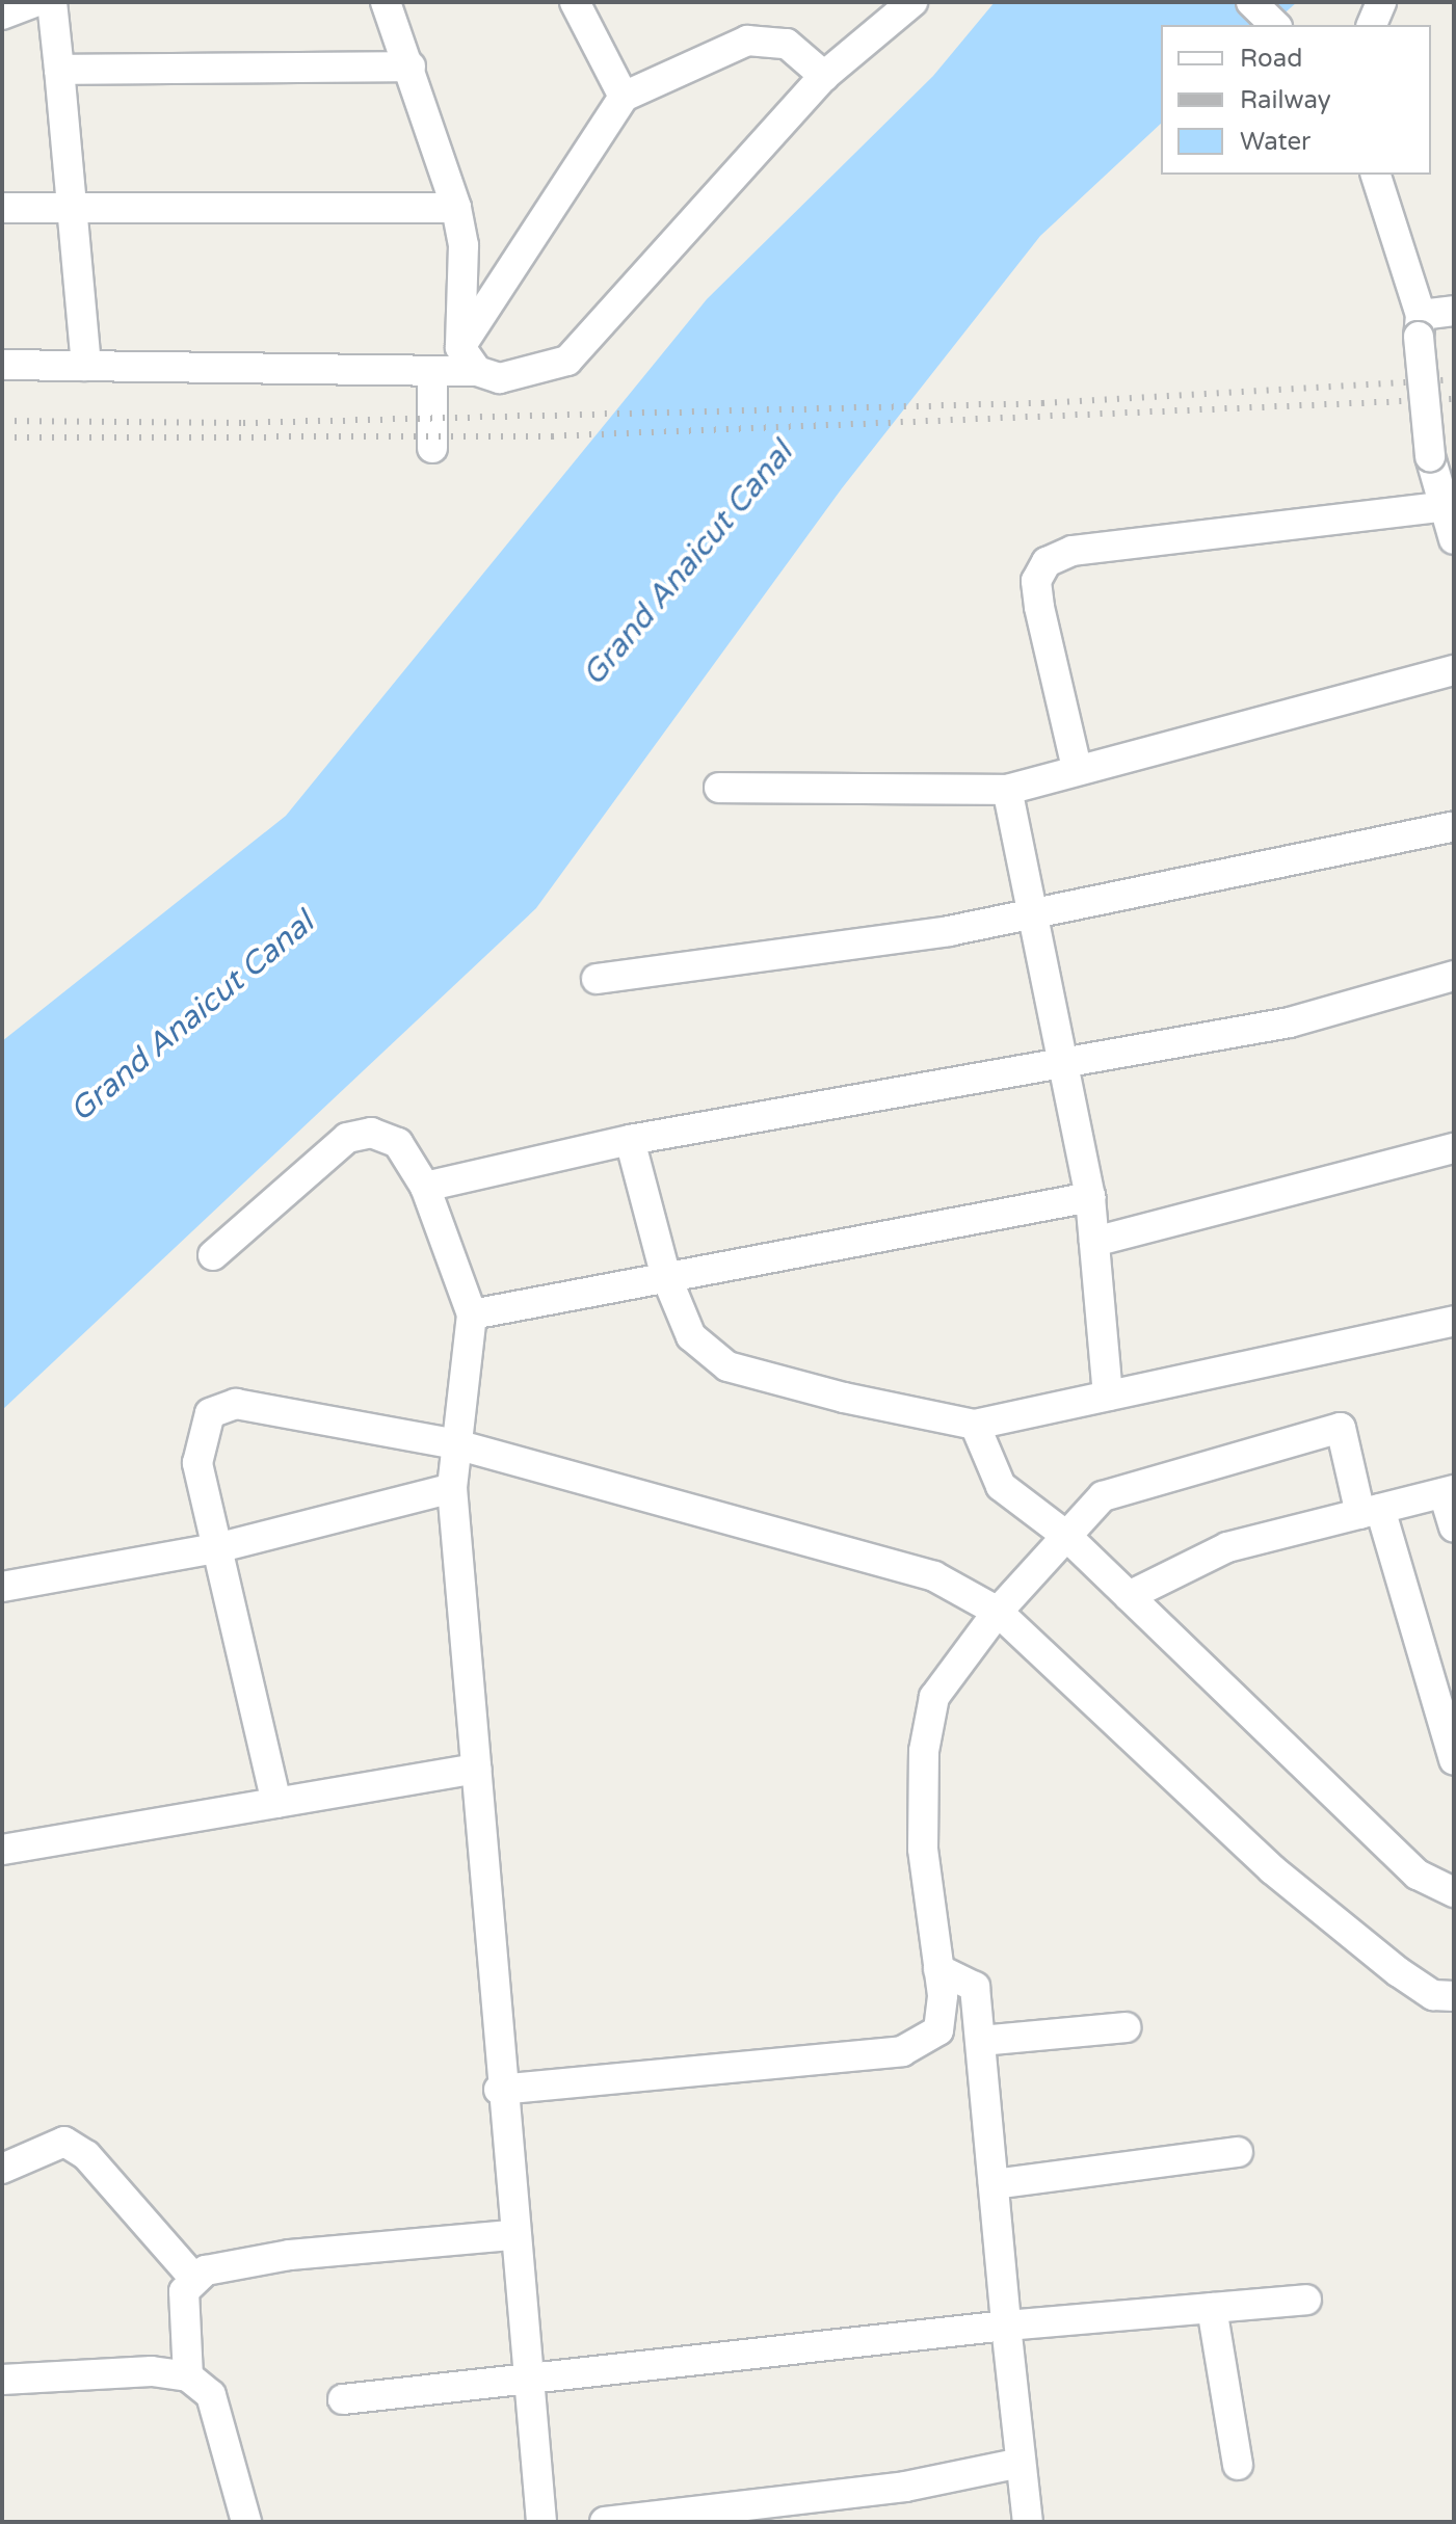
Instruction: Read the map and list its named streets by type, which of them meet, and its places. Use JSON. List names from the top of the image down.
{
  "water": ["Grand Anaicut Canal"],
  "legend": ["Road", "Railway", "Water"]
}
